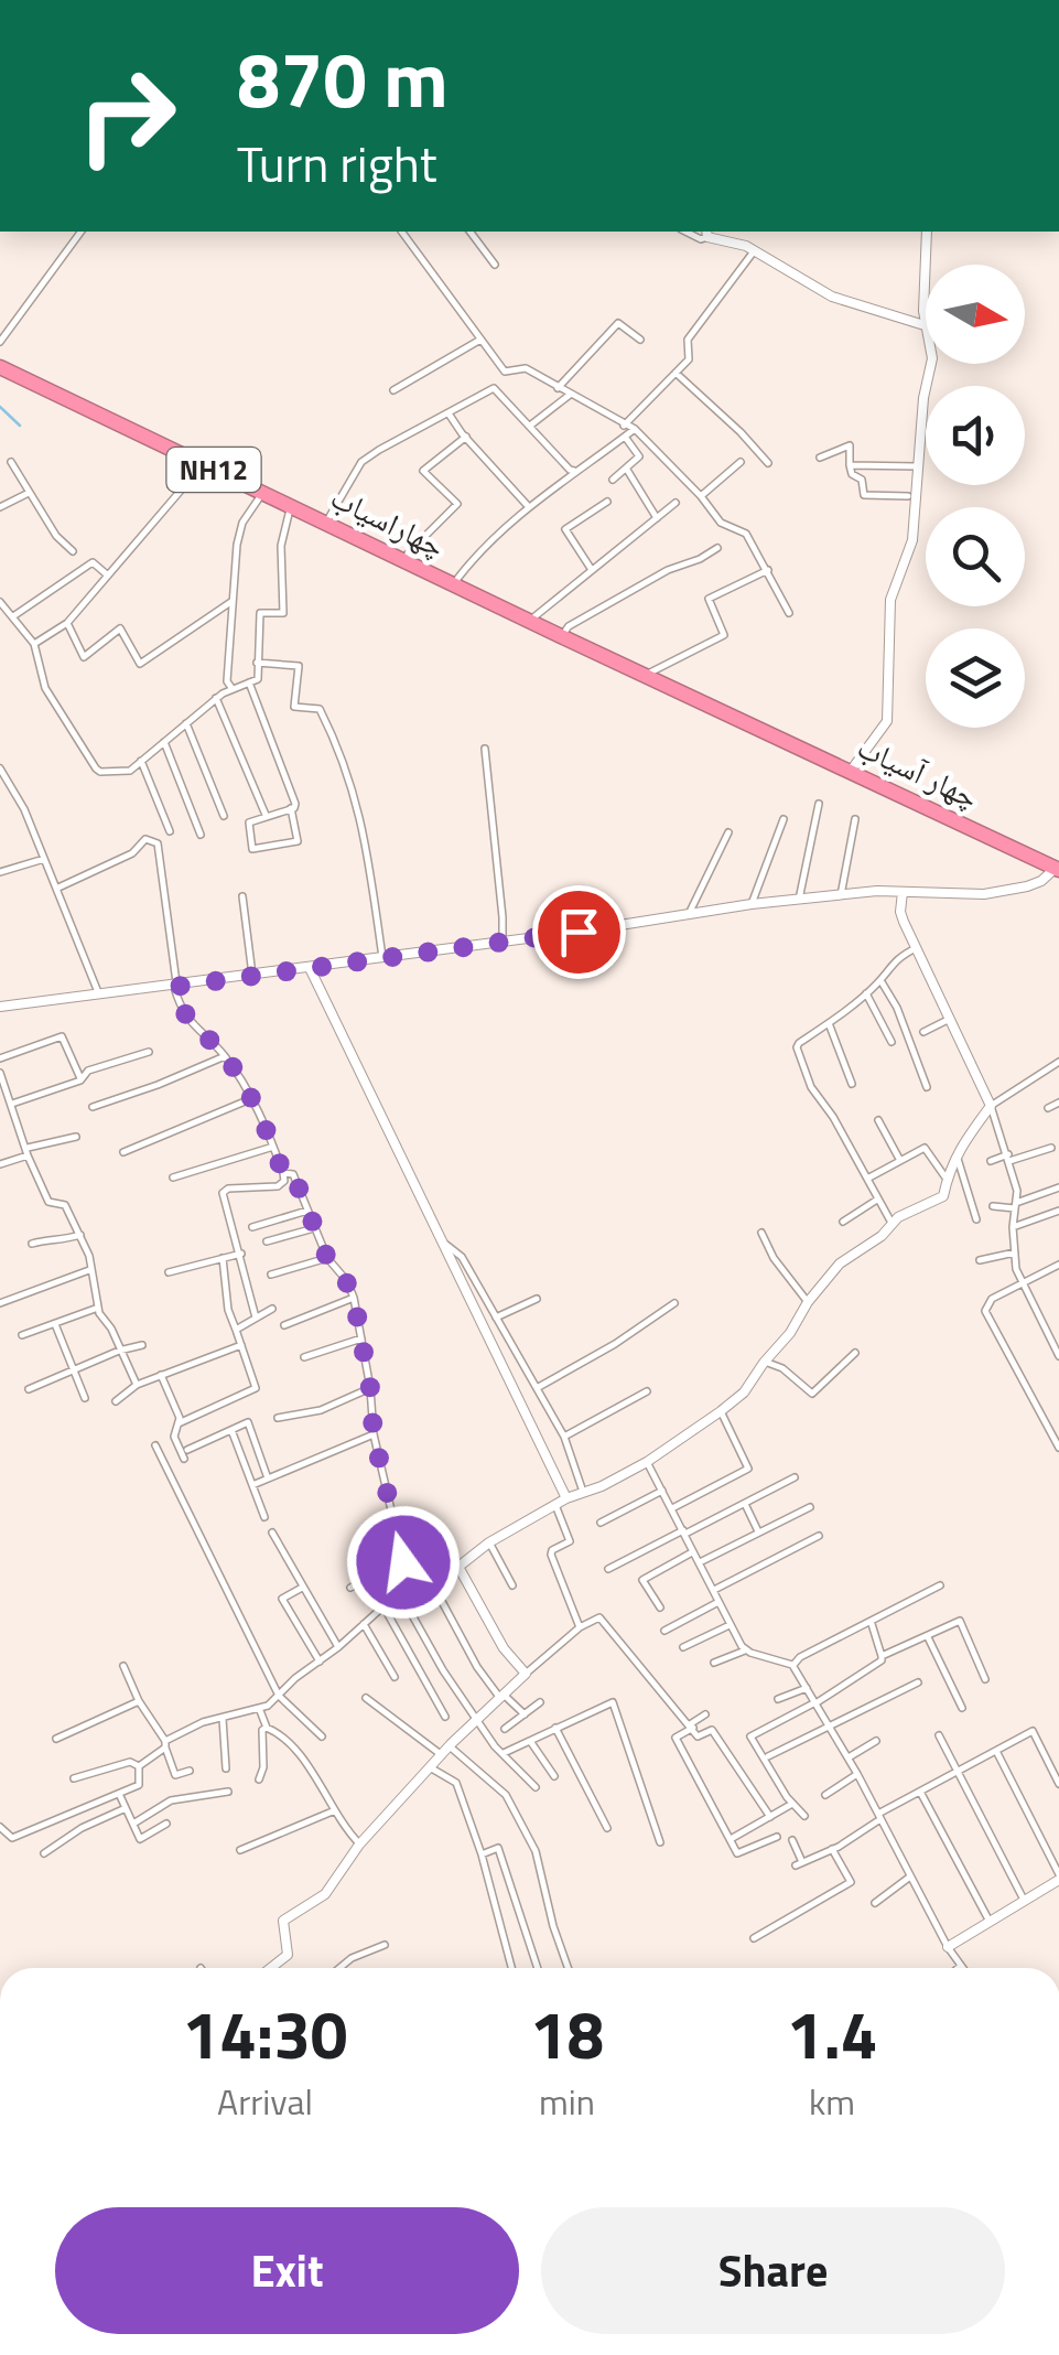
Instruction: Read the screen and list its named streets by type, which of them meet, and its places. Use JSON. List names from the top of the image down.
{
  "streets": {
    "highway": ["NH12", "چهاراسیاب", "چهار آسیاب"]
  },
  "crossings": [
    ["چهاراسیاب", "چهار آسیاب"]
  ],
  "north": "right",
  "page": {
    "turn": ["870 m", "Turn right"],
    "eta": [
      "14:30",
      "Arrival",
      "18",
      "min",
      "1.4",
      "km"
    ],
    "buttons": ["Exit", "Share"]
  }
}
